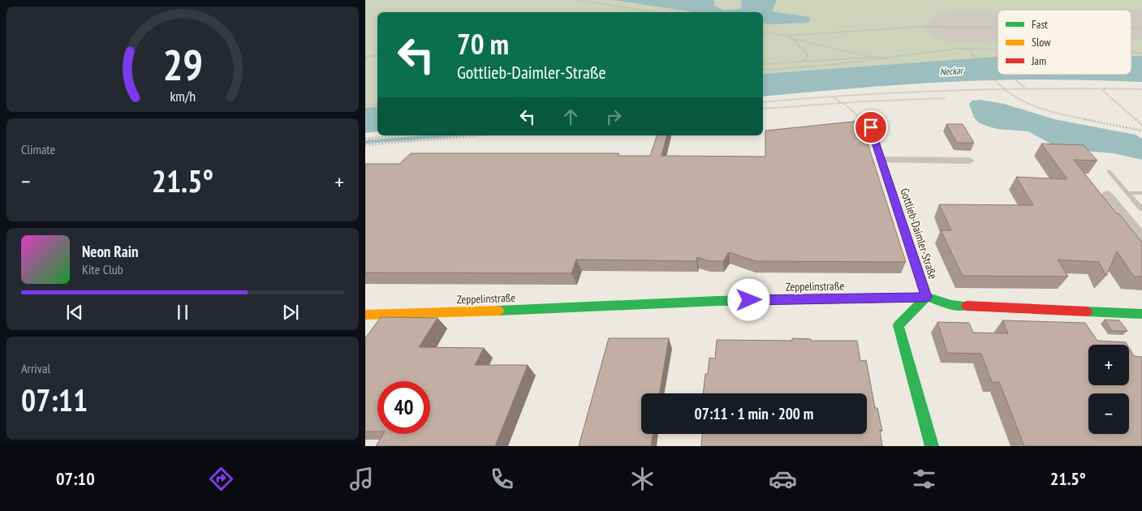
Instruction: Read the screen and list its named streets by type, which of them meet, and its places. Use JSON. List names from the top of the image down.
{
  "streets": {
    "street": ["Gottlieb-Daimler-Straße", "Zeppelinstraße"]
  },
  "crossings": [
    ["Gottlieb-Daimler-Straße", "Zeppelinstraße"]
  ],
  "water": ["Neckar"],
  "legend": ["Fast", "Slow", "Jam"],
  "page": {
    "turn": ["70 m", "Gottlieb-Daimler-Straße"],
    "tile": [
      "Climate",
      ["Arrival", "07:11"]
    ],
    "heat": ["−", "21.5°", "+"],
    "song": ["Neon Rain", "Kite Club"],
    "map_buttons": ["+", "−"],
    "limit": "40",
    "trip": "07:11 · 1 min · 200 m",
    "tabs": ["07:10", "21.5°"],
    "gauge": ["29", "km/h"]
  }
}
